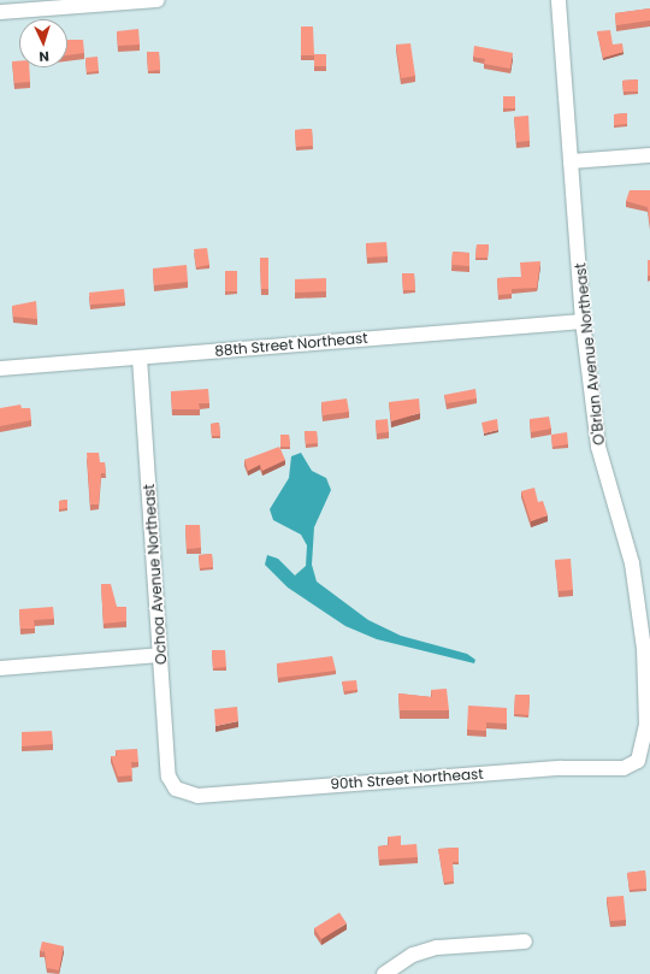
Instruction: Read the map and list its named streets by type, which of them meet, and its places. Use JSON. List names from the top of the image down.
{
  "streets": {
    "street": [
      "88th Street Northeast",
      "O'Brian Avenue Northeast",
      "Ochoa Avenue Northeast",
      "90th Street Northeast"
    ]
  },
  "crossings": [
    ["88th Street Northeast", "O'Brian Avenue Northeast"],
    ["88th Street Northeast", "Ochoa Avenue Northeast"],
    ["O'Brian Avenue Northeast", "90th Street Northeast"],
    ["Ochoa Avenue Northeast", "90th Street Northeast"]
  ],
  "north": "bottom"
}
